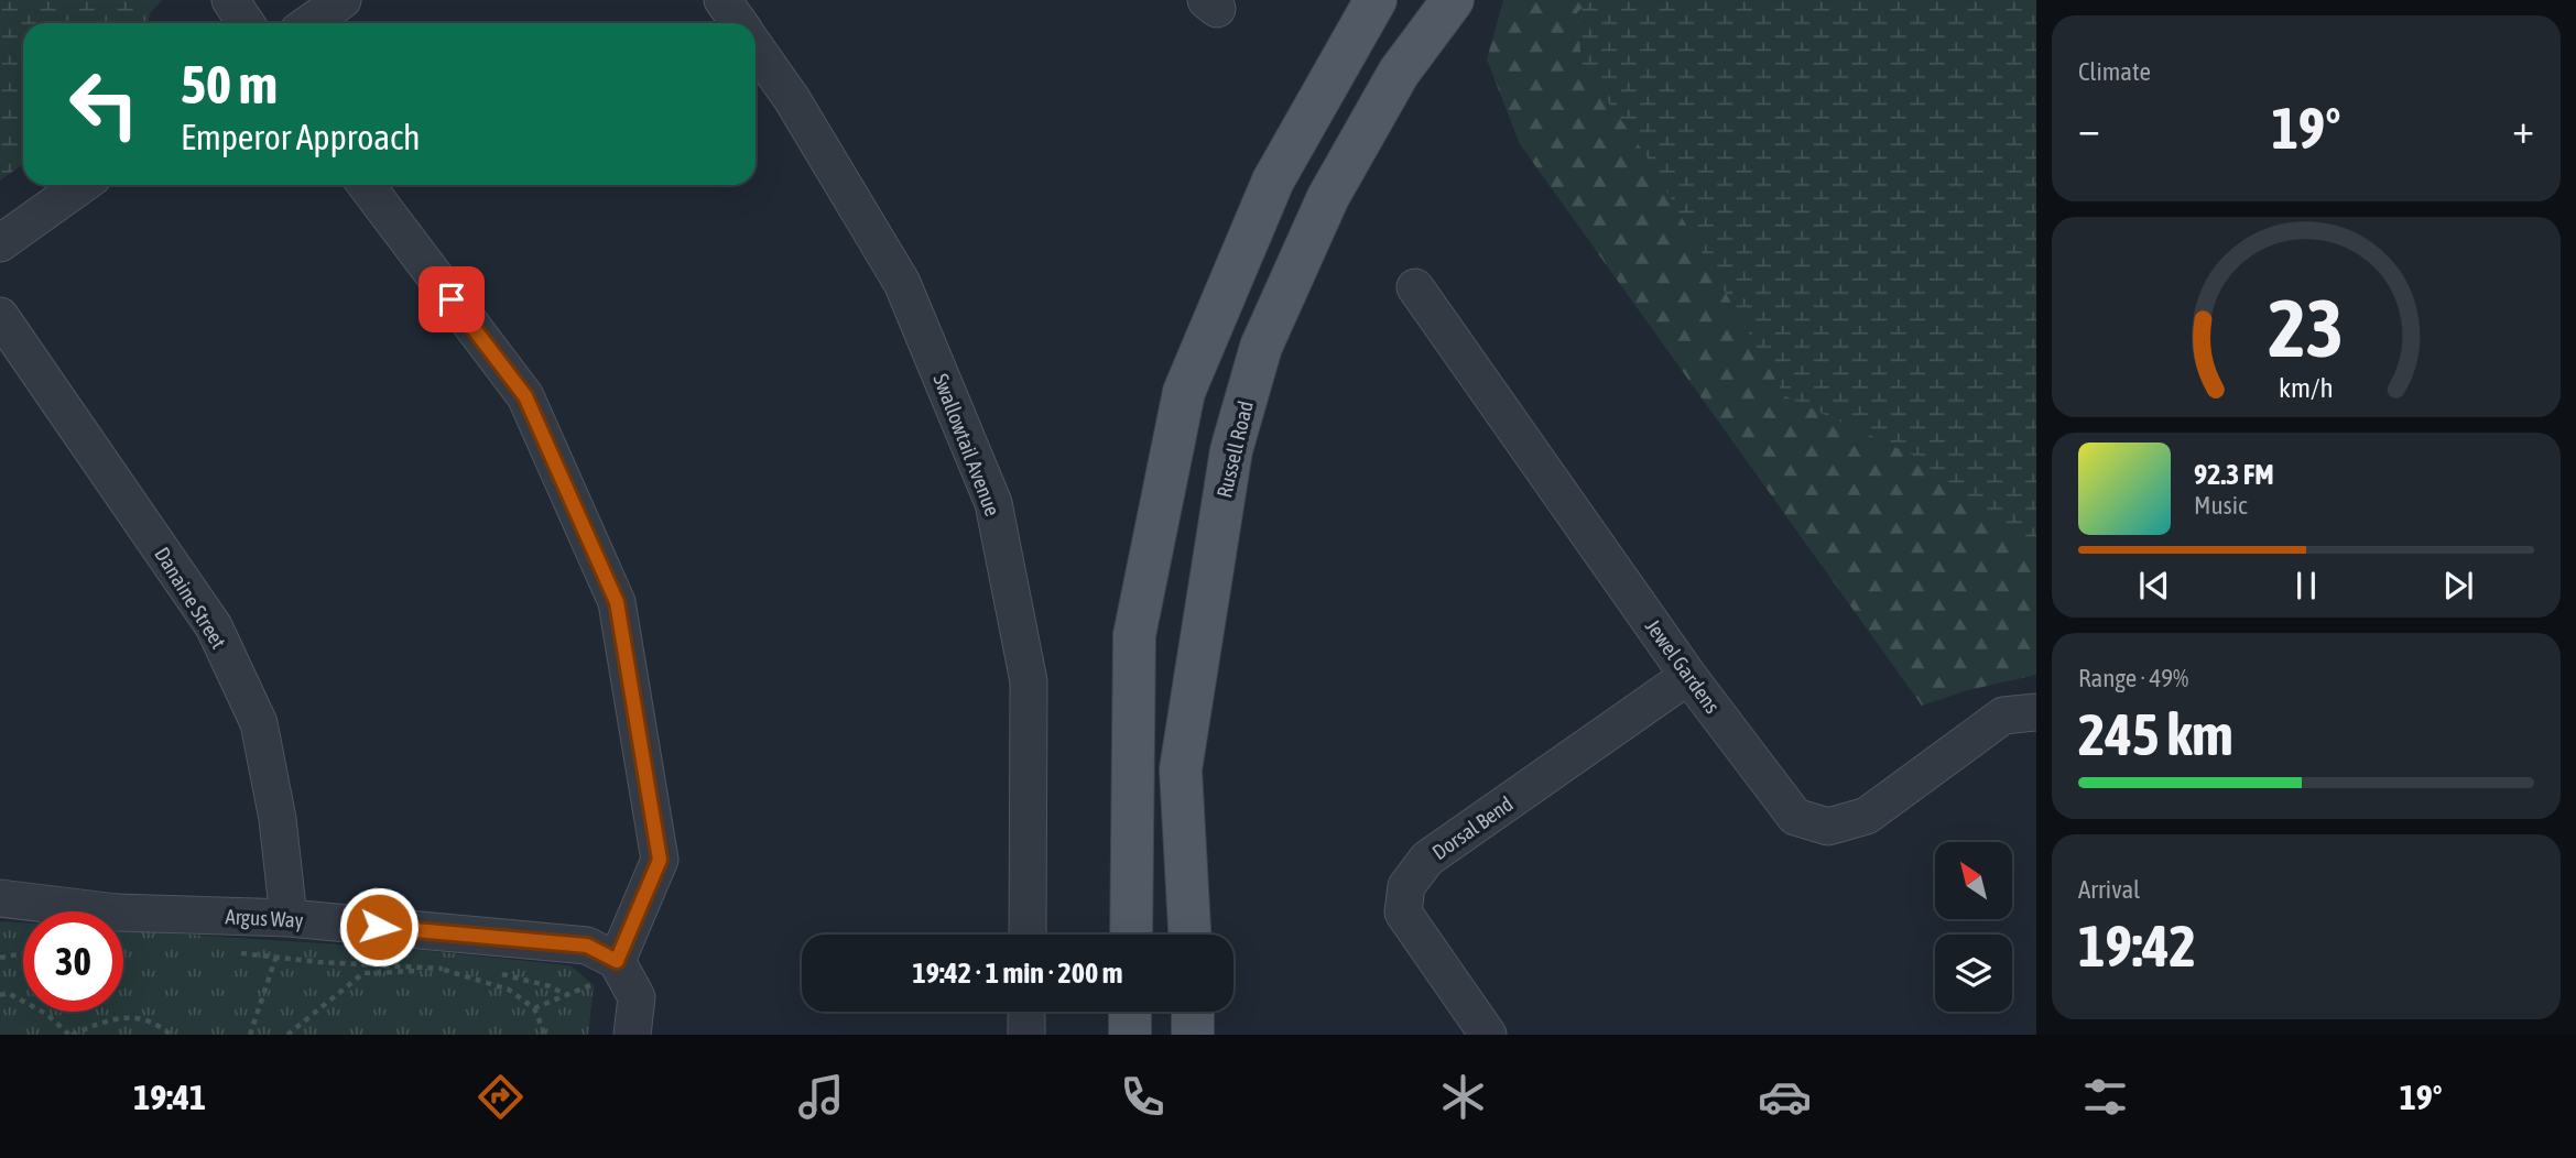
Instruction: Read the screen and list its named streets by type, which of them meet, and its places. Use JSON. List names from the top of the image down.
{
  "streets": {
    "main road": ["Russell Road"],
    "street": [
      "Swallowtail Avenue",
      "Danaine Street",
      "Jewel Gardens",
      "Dorsal Bend",
      "Argus Way"
    ]
  },
  "crossings": [
    ["Danaine Street", "Argus Way"],
    ["Jewel Gardens", "Dorsal Bend"]
  ],
  "north": "top left",
  "page": {
    "tile": [
      "Climate",
      ["Range · 49%", "245 km"],
      ["Arrival", "19:42"]
    ],
    "turn": ["50 m", "Emperor Approach"],
    "heat": ["−", "19°", "+"],
    "song": ["92.3 FM", "Music"],
    "limit": "30",
    "trip": "19:42 · 1 min · 200 m",
    "tabs": ["19:41", "19°"],
    "gauge": ["23", "km/h"]
  }
}
